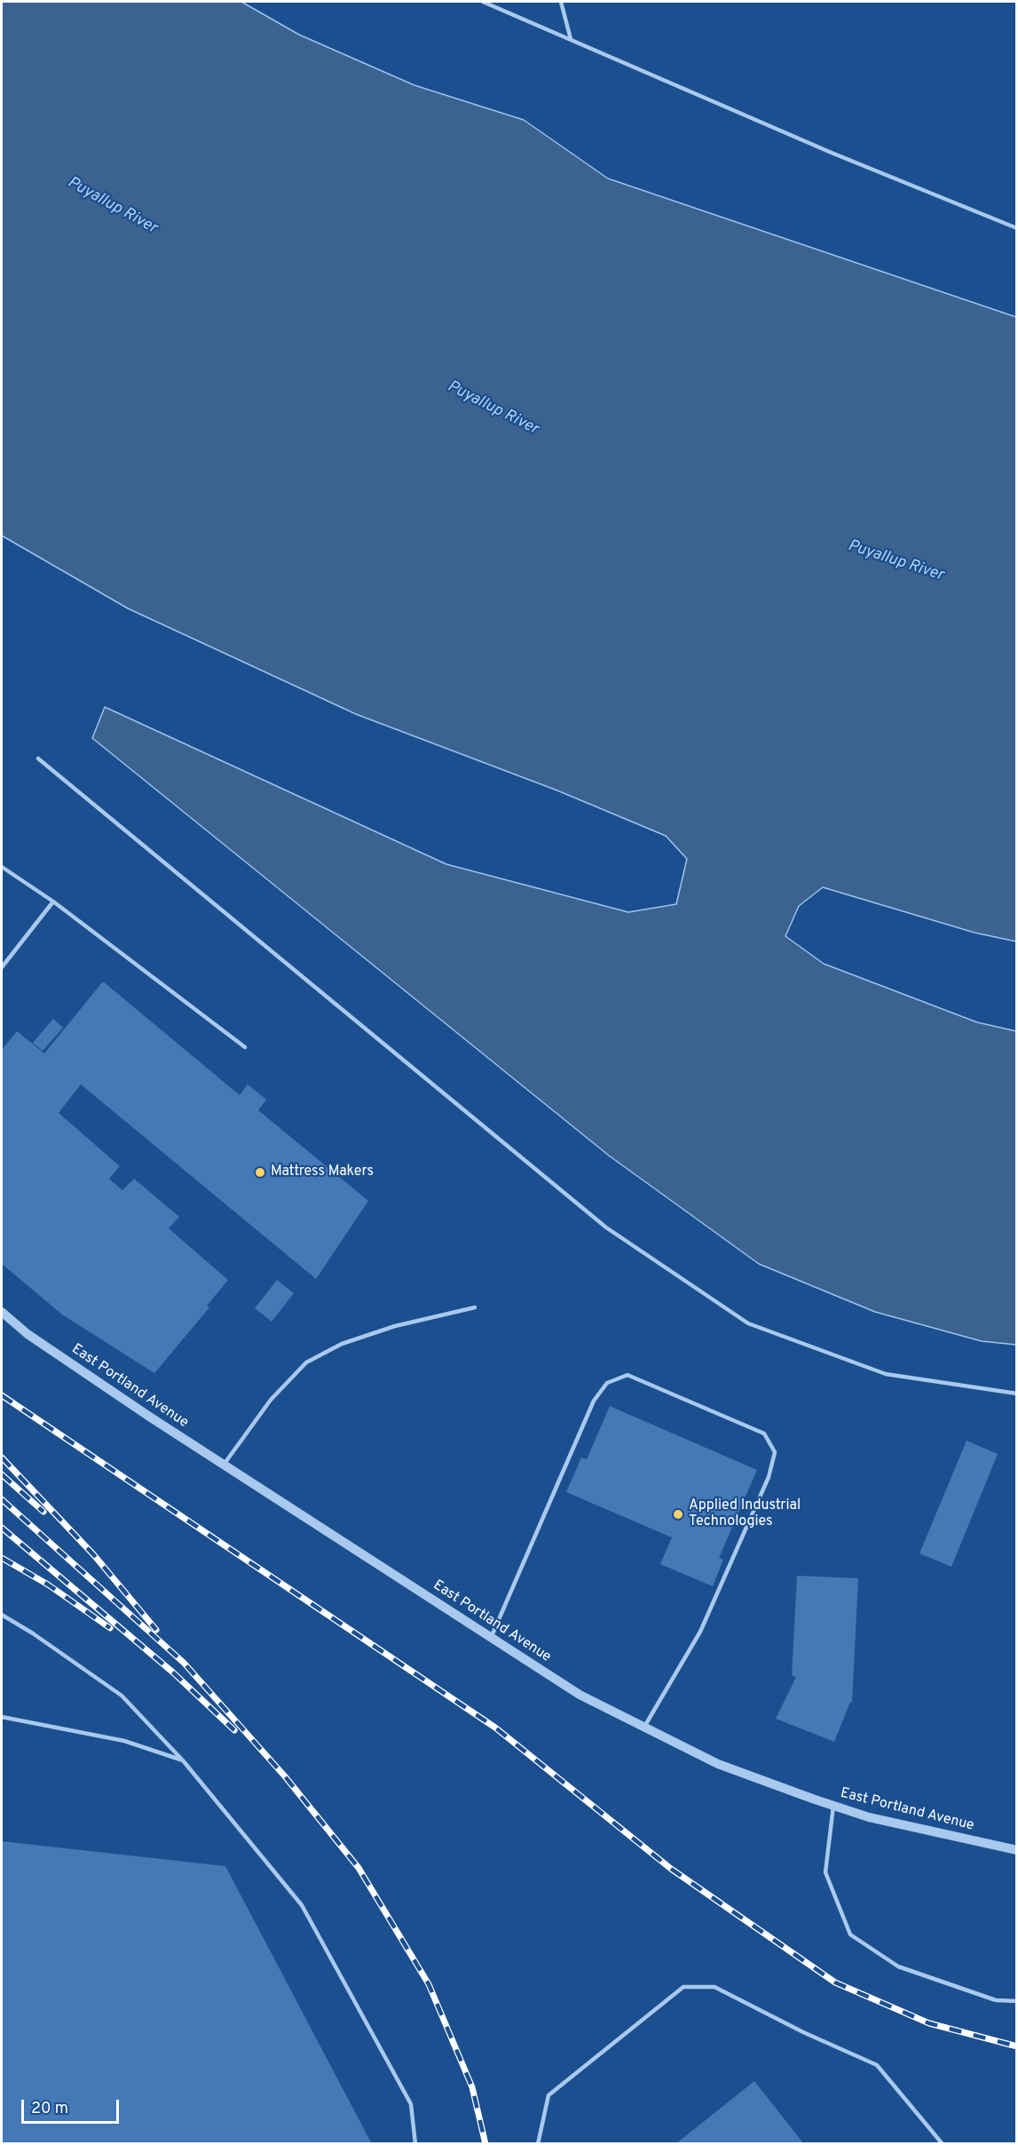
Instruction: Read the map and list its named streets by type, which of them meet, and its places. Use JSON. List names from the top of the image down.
{
  "streets": {
    "street": ["East Portland Avenue"]
  },
  "water": ["Puyallup River"],
  "places": ["Mattress Makers", "Applied Industrial Technologies"],
  "scale_bar": "20 m"
}
